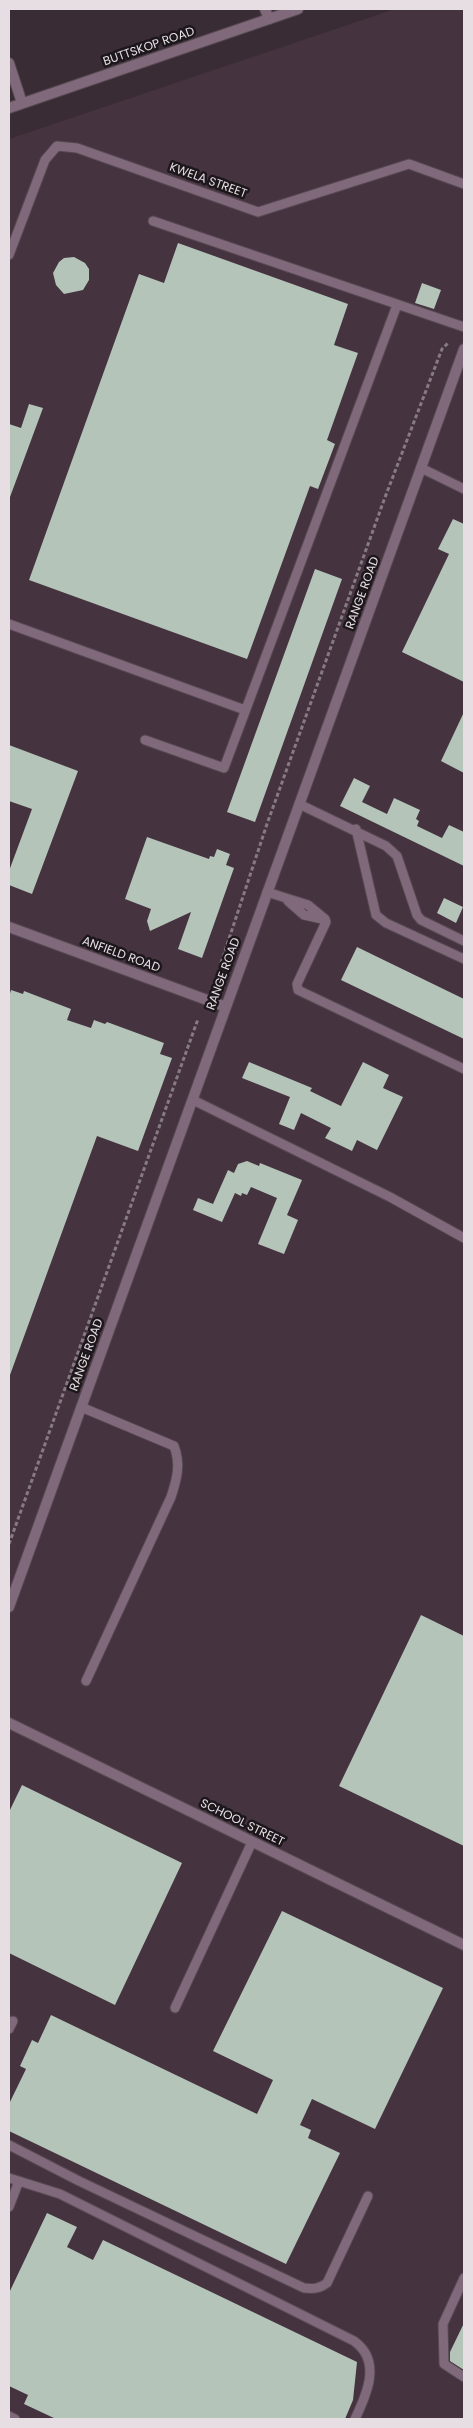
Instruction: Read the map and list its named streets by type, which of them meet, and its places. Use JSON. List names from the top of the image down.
{
  "streets": {
    "street": [
      "BUTTSKOP ROAD",
      "RANGE ROAD",
      "ANFIELD ROAD",
      "SCHOOL STREET"
    ],
    "lane": ["KWELA STREET"]
  },
  "crossings": [
    ["RANGE ROAD", "ANFIELD ROAD"]
  ]
}
